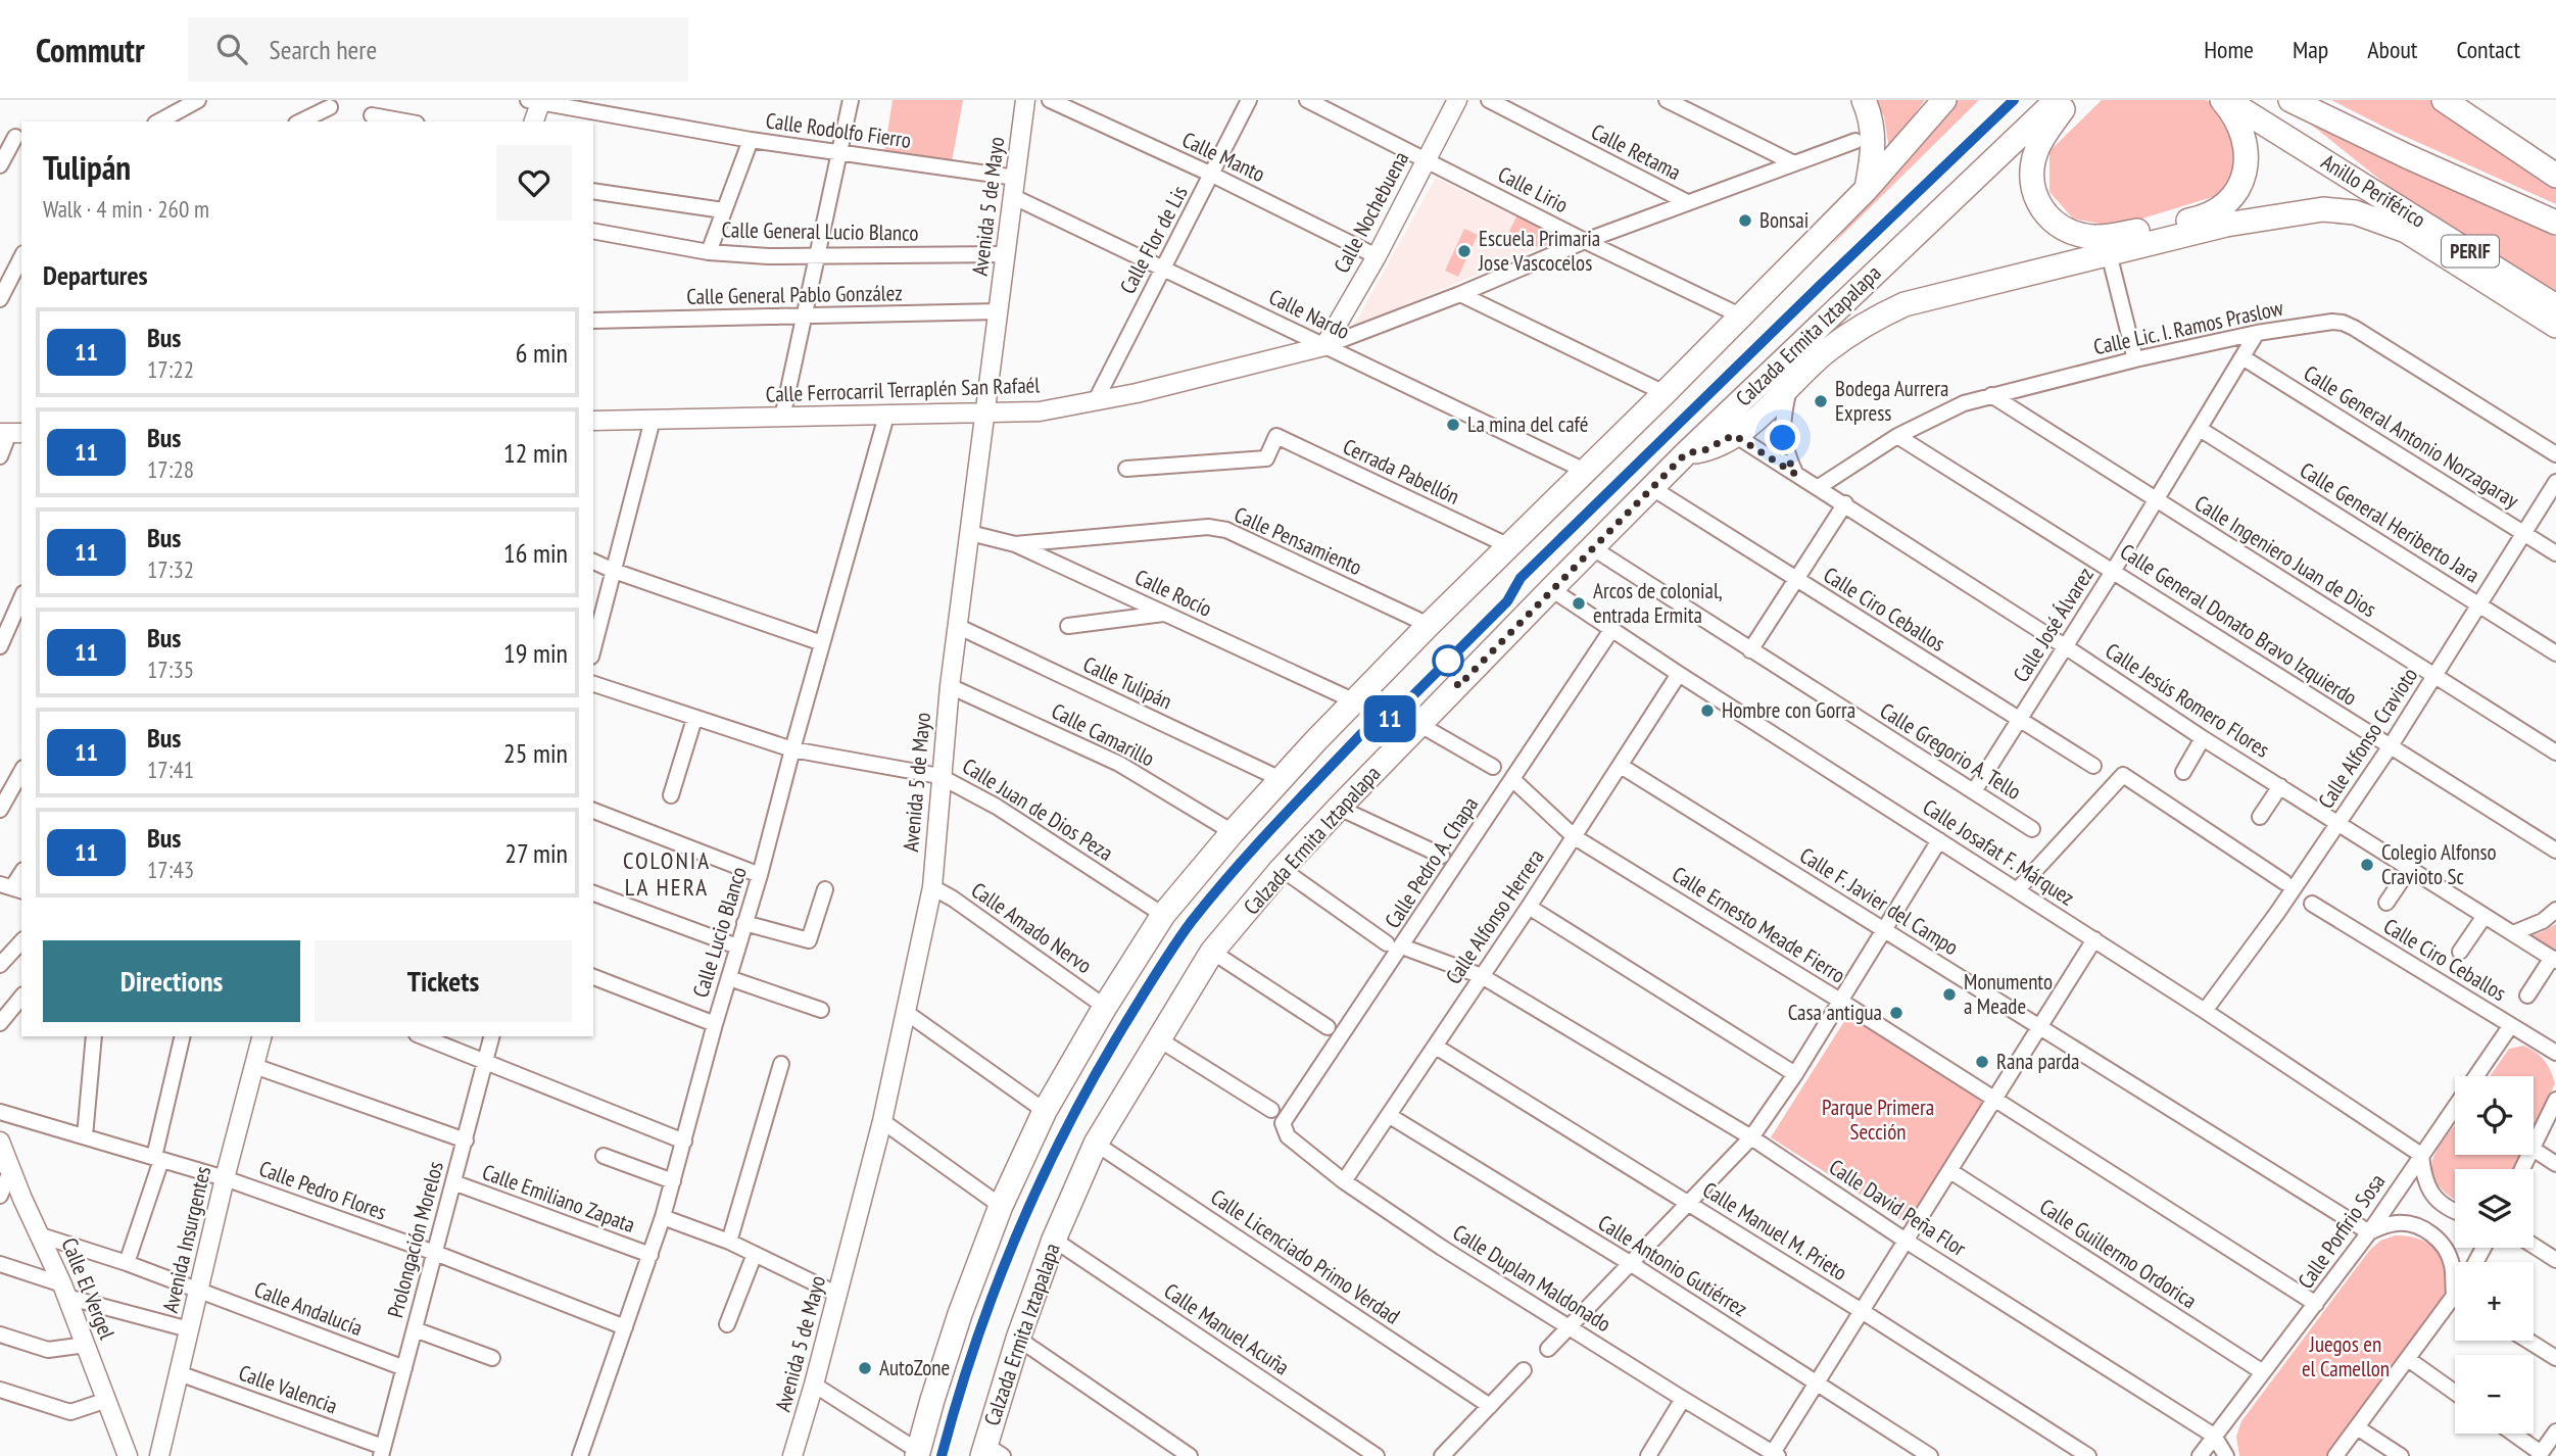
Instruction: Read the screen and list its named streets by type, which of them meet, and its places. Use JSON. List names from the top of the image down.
{
  "streets": {
    "main road": ["Anillo Periférico", "PERIF", "Calzada Ermita Iztapalapa"],
    "street": [
      "Calle Rodolfo Fierro",
      "Calle Retama",
      "Calle Manto",
      "Calle Lirio",
      "Avenida 5 de Mayo",
      "Calle Nochebuena",
      "Calle General Lucio Blanco",
      "Calle Flor de Lis",
      "Calle General Pablo González",
      "Calle Nardo",
      "Calle Lic. I. Ramos Praslow",
      "Calle Ferrocarril Terraplén San Rafaél",
      "Calle General Antonio Norzagaray",
      "Cerrada Pabellón",
      "Calle General Heriberto Jara",
      "Calle Pensamiento",
      "Calle Ingeniero Juan de Dios",
      "Calle Rocío",
      "Calle Ciro Ceballos",
      "Calle José Álvarez",
      "Calle General Donato Bravo Izquierdo",
      "Calle Tulipán",
      "Calle Jesús Romero Flores",
      "Calle Camarillo",
      "Calle Alfonso Cravioto",
      "Calle Gregorio A. Tello",
      "Calle Juan de Dios Peza",
      "Calle Josafat F. Márquez",
      "Calle Pedro A. Chapa",
      "Calle F. Javier del Campo",
      "Calle Alfonso Herrera",
      "Calle Ernesto Meade Fierro",
      "Calle Amado Nervo",
      "Calle Lucio Blanco",
      "Calle Pedro Flores",
      "Calle Emiliano Zapata",
      "Calle David Peña Flor",
      "Calle Manuel M. Prieto",
      "Calle Porfirio Sosa",
      "Avenida Insurgentes",
      "Prolongación Morelos",
      "Calle Guillermo Ordorica",
      "Calle Licenciado Primo Verdad",
      "Calle Antonio Gutiérrez",
      "Calle Duplan Maldonado",
      "Calle El Vergel",
      "Calle Andalucía",
      "Calle Manuel Acuña",
      "Calle Valencia"
    ]
  },
  "crossings": [
    ["Calle Rodolfo Fierro", "Avenida 5 de Mayo"],
    ["Calle Retama", "Calle Ferrocarril Terraplén San Rafaél"],
    ["Calle Manto", "Calle Nochebuena"],
    ["Calle Manto", "Calle Flor de Lis"],
    ["Calle Lirio", "Calle Nochebuena"],
    ["Calle Lirio", "Calle Ferrocarril Terraplén San Rafaél"],
    ["Avenida 5 de Mayo", "Calle General Lucio Blanco"],
    ["Avenida 5 de Mayo", "Calle General Pablo González"],
    ["Avenida 5 de Mayo", "Calle Nardo"],
    ["Avenida 5 de Mayo", "Calle Ferrocarril Terraplén San Rafaél"],
    ["Avenida 5 de Mayo", "Calle Rocío"],
    ["Avenida 5 de Mayo", "Calle Tulipán"],
    ["Avenida 5 de Mayo", "Calle Camarillo"],
    ["Avenida 5 de Mayo", "Calle Juan de Dios Peza"],
    ["Avenida 5 de Mayo", "Calle Amado Nervo"],
    ["Calle Nochebuena", "Calle Nardo"],
    ["Calle Nochebuena", "Calle Ferrocarril Terraplén San Rafaél"],
    ["Calle Flor de Lis", "Calle Nardo"],
    ["Calle Flor de Lis", "Calle Ferrocarril Terraplén San Rafaél"],
    ["Calle Nardo", "Calle Ferrocarril Terraplén San Rafaél"],
    ["Calle Lic. I. Ramos Praslow", "Calle Ingeniero Juan de Dios"],
    ["Calle Lic. I. Ramos Praslow", "Calle José Álvarez"],
    ["Calle Lic. I. Ramos Praslow", "Calle General Donato Bravo Izquierdo"],
    ["Calle Lic. I. Ramos Praslow", "Calle Jesús Romero Flores"],
    ["Calzada Ermita Iztapalapa", "Calle Ciro Ceballos"],
    ["Calzada Ermita Iztapalapa", "Calle Jesús Romero Flores"],
    ["Calzada Ermita Iztapalapa", "Calle Gregorio A. Tello"],
    ["Calzada Ermita Iztapalapa", "Calle Josafat F. Márquez"],
    ["Calzada Ermita Iztapalapa", "Calle David Peña Flor"],
    ["Calzada Ermita Iztapalapa", "Calle Licenciado Primo Verdad"],
    ["Calzada Ermita Iztapalapa", "Calle Manuel Acuña"],
    ["Calle Ferrocarril Terraplén San Rafaél", "Calle Lucio Blanco"],
    ["Calle General Antonio Norzagaray", "Calle José Álvarez"],
    ["Calle General Antonio Norzagaray", "Calle Alfonso Cravioto"],
    ["Calle General Heriberto Jara", "Calle José Álvarez"],
    ["Calle General Heriberto Jara", "Calle Alfonso Cravioto"],
    ["Calle Pensamiento", "Calle Rocío"],
    ["Calle Ingeniero Juan de Dios", "Calle José Álvarez"],
    ["Calle Ingeniero Juan de Dios", "Calle Alfonso Cravioto"],
    ["Calle Ciro Ceballos", "Calle José Álvarez"],
    ["Calle Ciro Ceballos", "Calle Porfirio Sosa"],
    ["Calle José Álvarez", "Calle General Donato Bravo Izquierdo"],
    ["Calle José Álvarez", "Calle Jesús Romero Flores"],
    ["Calle José Álvarez", "Calle Gregorio A. Tello"],
    ["Calle General Donato Bravo Izquierdo", "Calle Alfonso Cravioto"],
    ["Calle Jesús Romero Flores", "Calle Alfonso Cravioto"],
    ["Calle Alfonso Cravioto", "Calle Josafat F. Márquez"],
    ["Calle Juan de Dios Peza", "Calle Lucio Blanco"],
    ["Calle Josafat F. Márquez", "Calle Pedro A. Chapa"],
    ["Calle Josafat F. Márquez", "Calle Alfonso Herrera"],
    ["Calle Josafat F. Márquez", "Calle Porfirio Sosa"],
    ["Calle Pedro A. Chapa", "Calle Ernesto Meade Fierro"],
    ["Calle Pedro A. Chapa", "Calle David Peña Flor"],
    ["Calle Pedro A. Chapa", "Calle Duplan Maldonado"],
    ["Calle F. Javier del Campo", "Calle Alfonso Herrera"],
    ["Calle F. Javier del Campo", "Calle Porfirio Sosa"],
    ["Calle Alfonso Herrera", "Calle Ernesto Meade Fierro"],
    ["Calle Alfonso Herrera", "Calle David Peña Flor"],
    ["Calle Alfonso Herrera", "Calle Manuel M. Prieto"],
    ["Calle Alfonso Herrera", "Calle Antonio Gutiérrez"],
    ["Calle Alfonso Herrera", "Calle Duplan Maldonado"],
    ["Calle Ernesto Meade Fierro", "Calle Porfirio Sosa"],
    ["Calle Lucio Blanco", "Calle Pedro Flores"],
    ["Calle Lucio Blanco", "Calle Emiliano Zapata"],
    ["Calle Pedro Flores", "Avenida Insurgentes"],
    ["Calle Pedro Flores", "Prolongación Morelos"],
    ["Calle Emiliano Zapata", "Prolongación Morelos"],
    ["Calle David Peña Flor", "Calle Porfirio Sosa"],
    ["Calle Porfirio Sosa", "Calle Guillermo Ordorica"],
    ["Avenida Insurgentes", "Calle Andalucía"],
    ["Avenida Insurgentes", "Calle Valencia"],
    ["Prolongación Morelos", "Calle Andalucía"],
    ["Prolongación Morelos", "Calle Valencia"],
    ["Calle El Vergel", "Calle Andalucía"]
  ],
  "districts": ["COLONIA LA HERA"],
  "parks": ["Parque Primera Sección", "Juegos en el Camellon"],
  "places": [
    "Bonsai",
    "Escuela Primaria Jose Vascocelos",
    "Bodega Aurrera Express",
    "La mina del café",
    "Arcos de colonial, entrada Ermita",
    "Hombre con Gorra",
    "Colegio Alfonso Cravioto Sc",
    "Monumento a Meade",
    "Casa antigua",
    "Rana parda",
    "AutoZone"
  ],
  "lines": ["bus line 11"],
  "page": {
    "header": "Commutr",
    "search": "Search here",
    "nav": [
      "Home",
      "Map",
      "About",
      "Contact"
    ],
    "on_map": "11",
    "heading": [
      ["Tulipán", "Walk · 4 min · 260 m"],
      "Departures"
    ],
    "list": [
      {
        "mark": "11",
        "name": "Bus",
        "note": "17:22",
        "value": "6 min"
      },
      {
        "mark": "11",
        "name": "Bus",
        "note": "17:28",
        "value": "12 min"
      },
      {
        "mark": "11",
        "name": "Bus",
        "note": "17:32",
        "value": "16 min"
      },
      {
        "mark": "11",
        "name": "Bus",
        "note": "17:35",
        "value": "19 min"
      },
      {
        "mark": "11",
        "name": "Bus",
        "note": "17:41",
        "value": "25 min"
      },
      {
        "mark": "11",
        "name": "Bus",
        "note": "17:43",
        "value": "27 min"
      }
    ],
    "buttons": ["Directions", "Tickets"],
    "map_buttons": ["+", "−"]
  }
}
